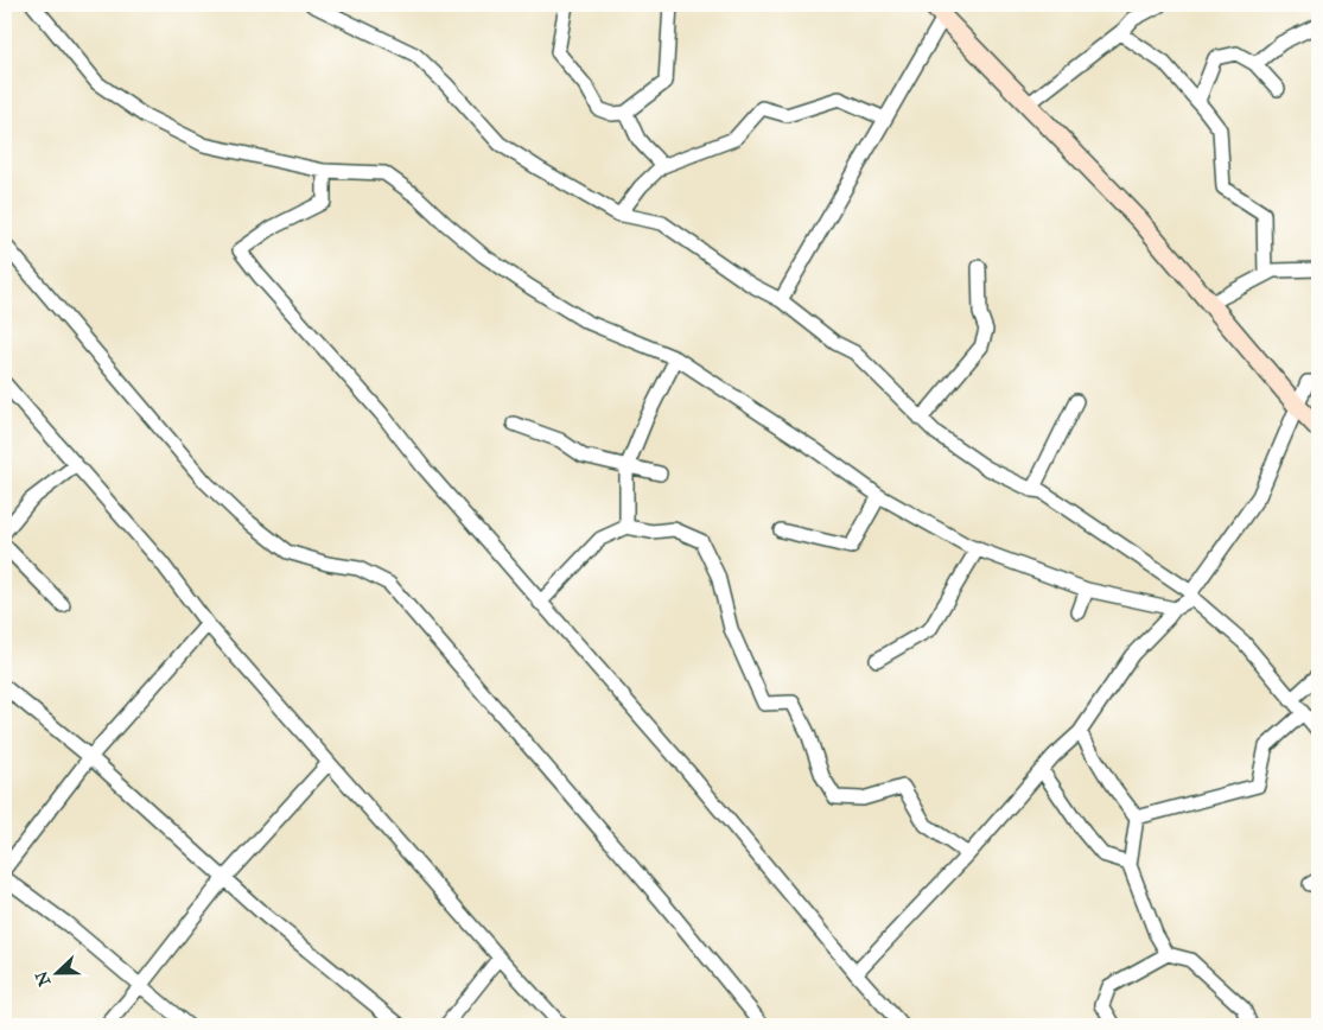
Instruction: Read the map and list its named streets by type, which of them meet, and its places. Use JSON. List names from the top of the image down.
{
  "north": "left"
}
